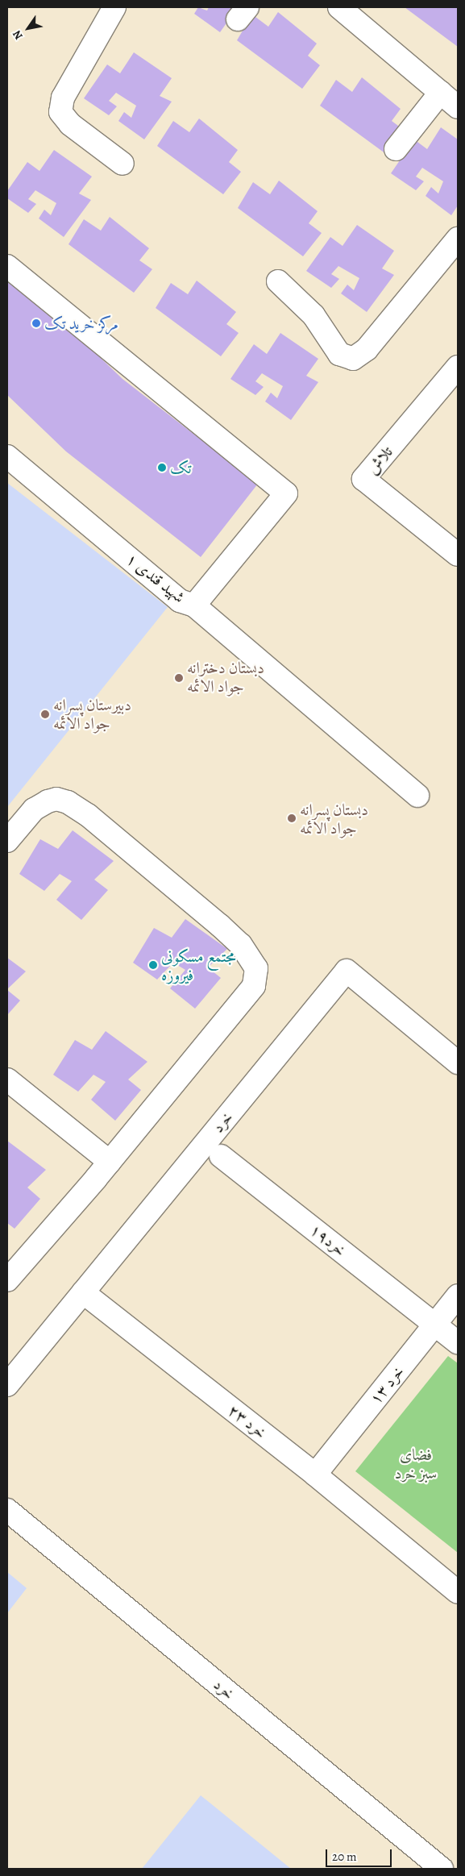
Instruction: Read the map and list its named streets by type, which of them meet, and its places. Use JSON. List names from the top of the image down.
{
  "streets": {
    "street": [
      "تلاش",
      "شهيد قندی ۱",
      "خرد",
      "خرد۱۹",
      "خرد ۱۳",
      "خرد ۲۳"
    ]
  },
  "crossings": [
    ["خرد", "خرد ۲۳"],
    ["خرد۱۹", "خرد ۱۳"],
    ["خرد ۱۳", "خرد ۲۳"]
  ],
  "parks": ["فضای سبز خرد"],
  "places": [
    "مرکز خرید تک",
    "تک",
    "دبستان دخترانه جواد الائمه",
    "دبیرستان پسرانه جواد الائمه",
    "دبستان پسرانه جواد الائمه",
    "مجتمع مسکونی فیروزه"
  ],
  "scale_bar": "20 m",
  "north": "bottom left"
}
